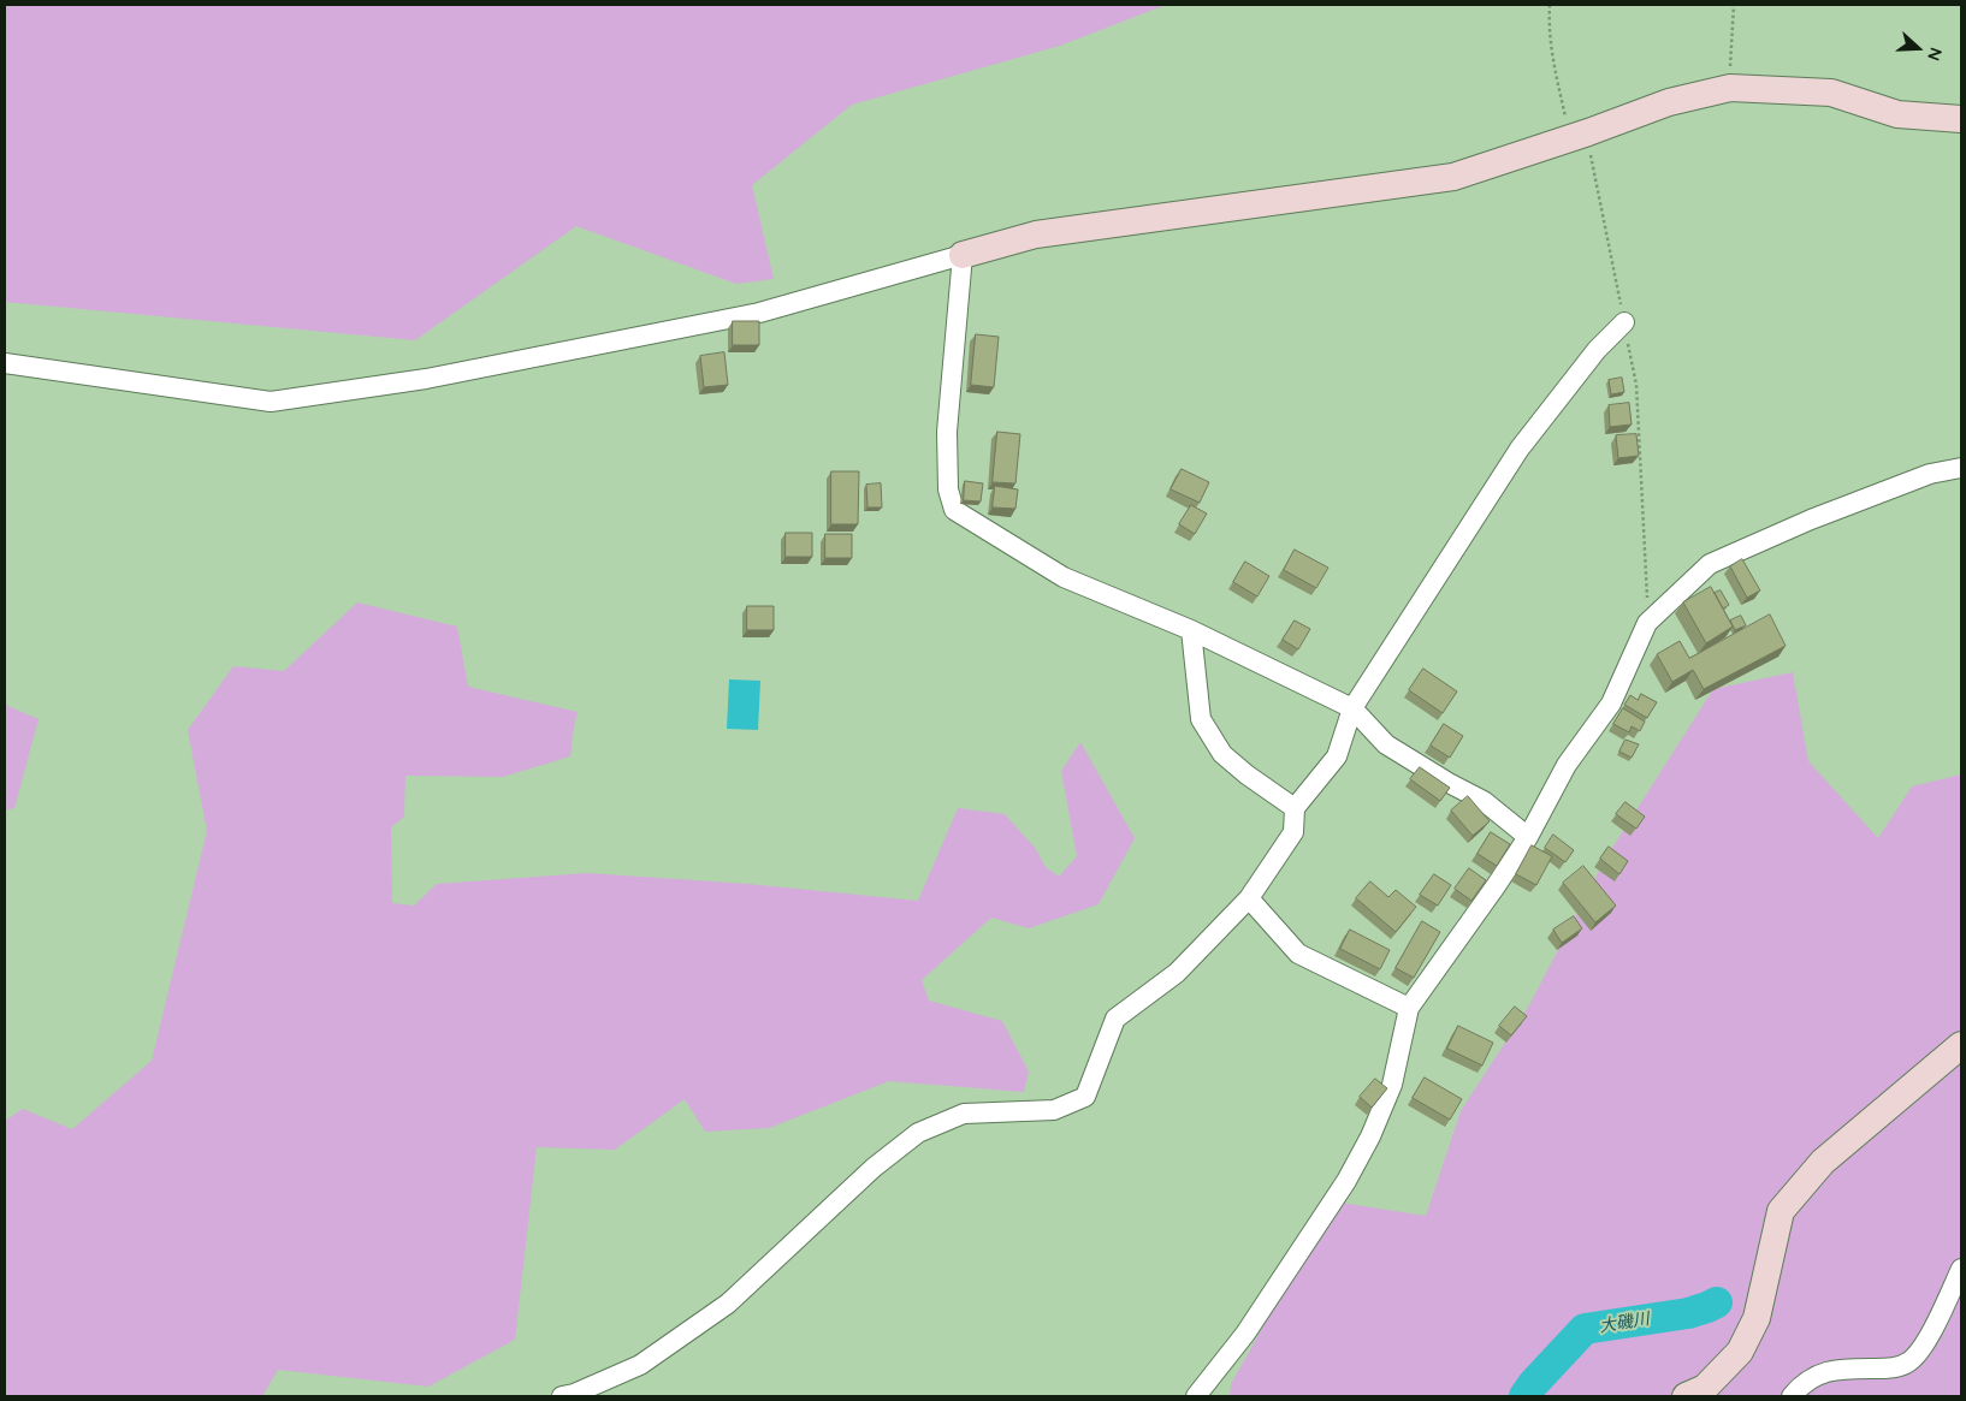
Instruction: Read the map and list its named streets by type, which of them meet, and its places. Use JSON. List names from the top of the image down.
{
  "water": ["大磯川"],
  "north": "right"
}
